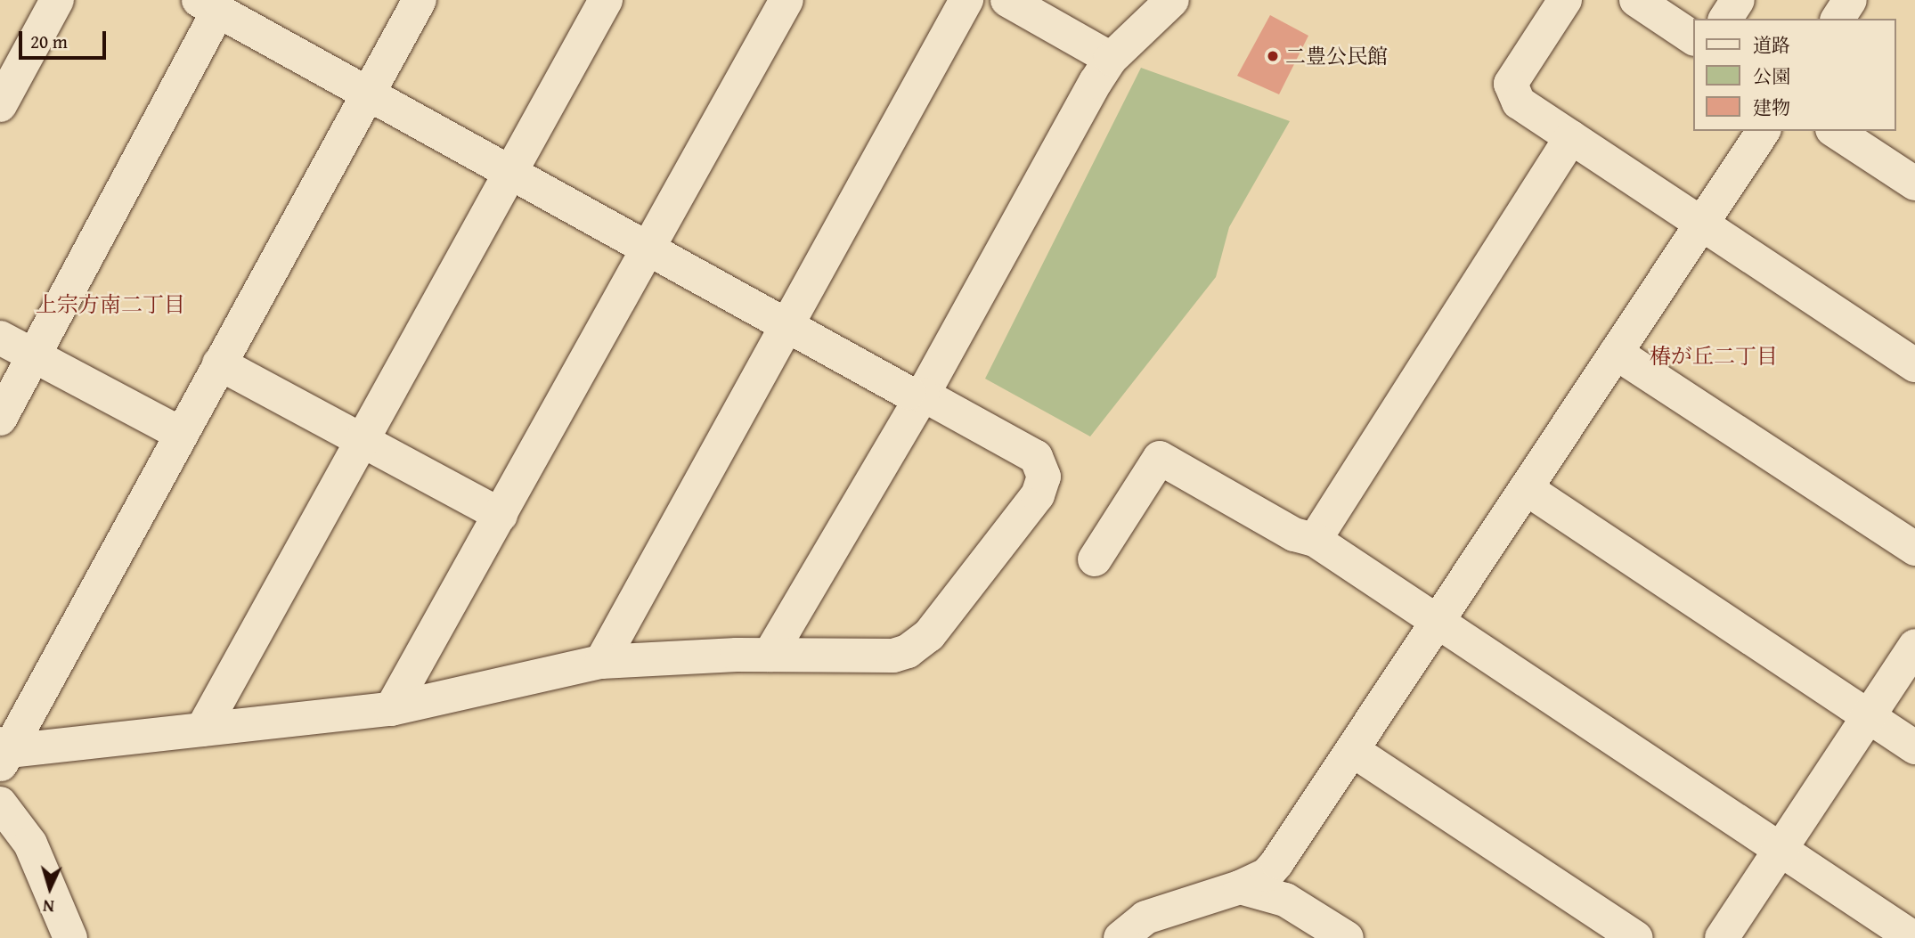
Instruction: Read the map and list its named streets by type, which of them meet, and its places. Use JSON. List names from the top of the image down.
{
  "districts": ["上宗方南二丁目", "椿が丘二丁目"],
  "places": ["二豊公民館"],
  "legend": ["道路", "公園", "建物"],
  "scale_bar": "20 m",
  "north": "bottom"
}
